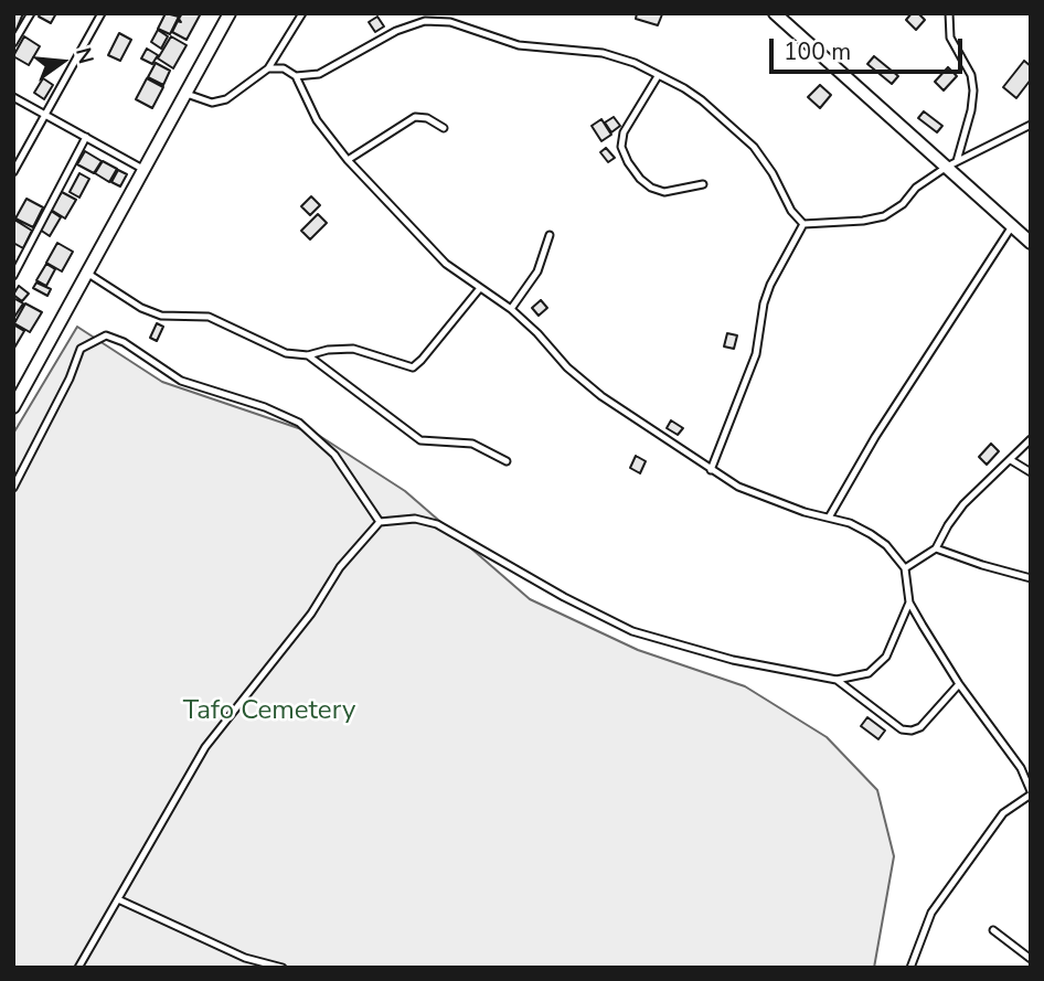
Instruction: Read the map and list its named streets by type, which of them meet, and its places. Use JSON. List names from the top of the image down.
{
  "parks": ["Tafo Cemetery"],
  "scale_bar": "100 m",
  "north": "right"
}
